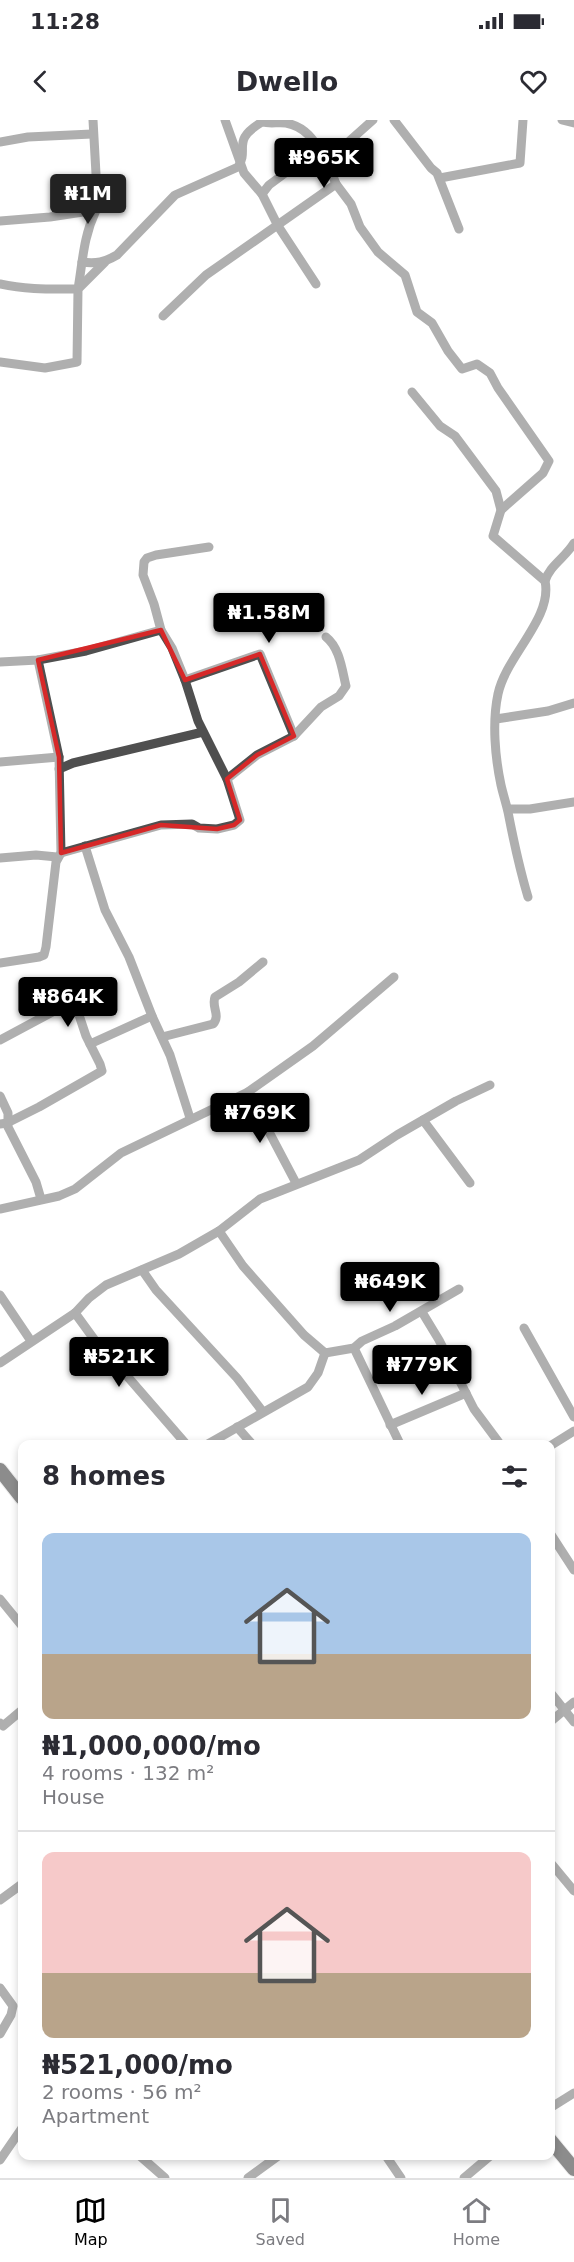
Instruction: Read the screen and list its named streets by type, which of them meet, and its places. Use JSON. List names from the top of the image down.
{
  "page": {
    "status": "11:28",
    "header": "Dwello",
    "price": [
      "₦965K",
      "₦1M",
      "₦1.58M",
      "₦864K",
      "₦769K",
      "₦649K",
      "₦521K",
      "₦779K"
    ],
    "heading": "8 homes",
    "list": [
      {
        "name": "₦1,000,000/mo",
        "note": "4 rooms · 132 m² · House"
      },
      {
        "name": "₦521,000/mo",
        "note": "2 rooms · 56 m² · Apartment"
      }
    ],
    "tabs": ["Map", "Saved", "Home"]
  }
}
